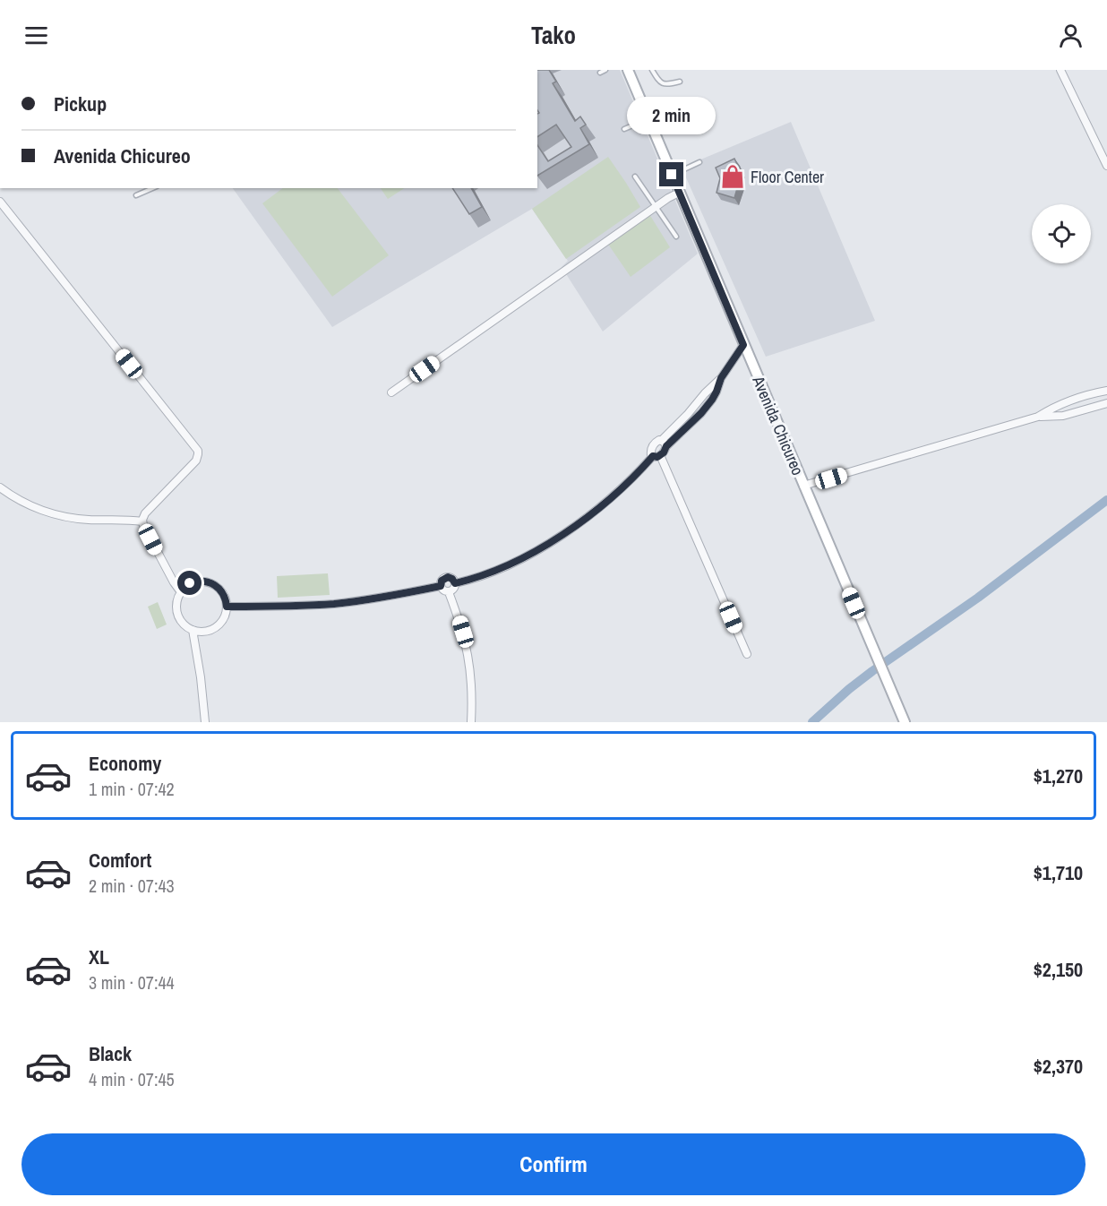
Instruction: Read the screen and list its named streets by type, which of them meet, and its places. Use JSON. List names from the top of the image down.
{
  "streets": {
    "main road": ["Avenida Chicureo"]
  },
  "places": {
    "shop": ["Floor Center"]
  },
  "page": {
    "header": "Tako",
    "banner": ["Pickup", "Avenida Chicureo"],
    "bubble": "2 min",
    "list": [
      {
        "name": "Economy",
        "note": "1 min · 07:42",
        "value": "$1,270"
      },
      {
        "name": "Comfort",
        "note": "2 min · 07:43",
        "value": "$1,710"
      },
      {
        "name": "XL",
        "note": "3 min · 07:44",
        "value": "$2,150"
      },
      {
        "name": "Black",
        "note": "4 min · 07:45",
        "value": "$2,370"
      }
    ],
    "buttons": "Confirm"
  }
}
